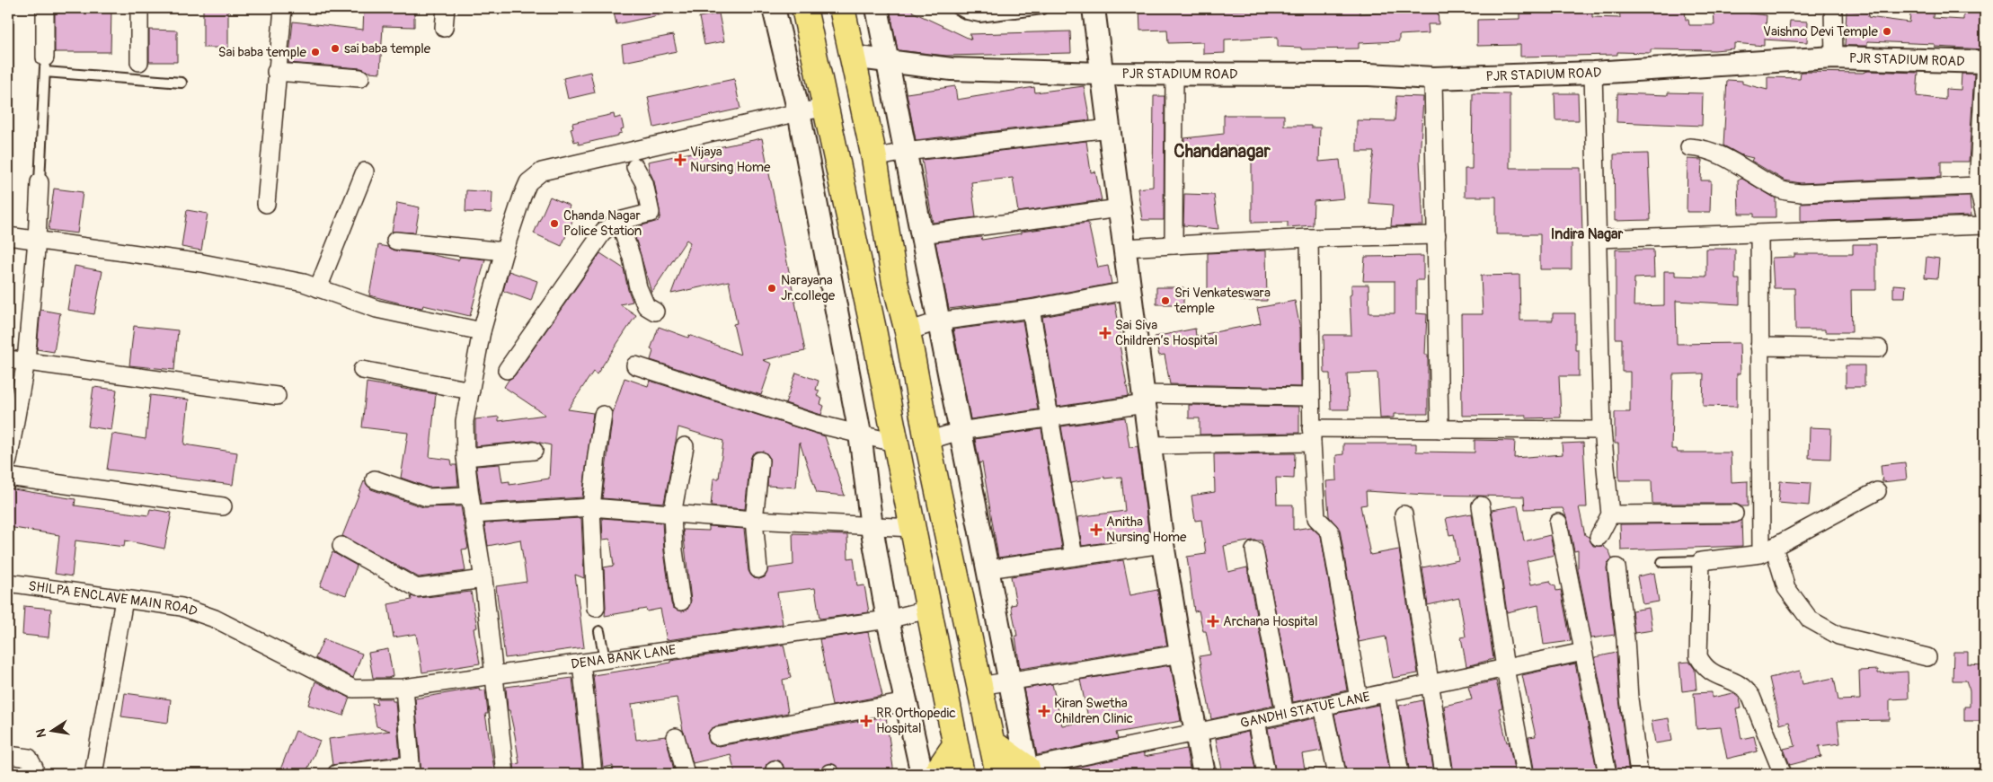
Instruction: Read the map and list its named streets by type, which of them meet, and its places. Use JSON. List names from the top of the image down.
{
  "streets": {
    "street": [
      "PJR STADIUM ROAD",
      "SHILPA ENCLAVE MAIN ROAD",
      "DENA BANK LANE",
      "GANDHI STATUE LANE"
    ]
  },
  "crossings": [
    ["SHILPA ENCLAVE MAIN ROAD", "DENA BANK LANE"]
  ],
  "districts": ["Chandanagar", "Indira Nagar"],
  "places": {
    "other": [
      "Vaishno Devi Temple",
      "sai baba temple",
      "Sai baba temple",
      "Chanda Nagar Police Station",
      "Narayana Jr.college",
      "Sri Venkateswara temple"
    ],
    "health": [
      "Vijaya Nursing Home",
      "Sai Siva Children’s Hospital",
      "Anitha Nursing Home",
      "Archana Hospital",
      "Kiran Swetha Children Clinic",
      "RR Orthopedic Hospital"
    ]
  },
  "north": "left"
}
